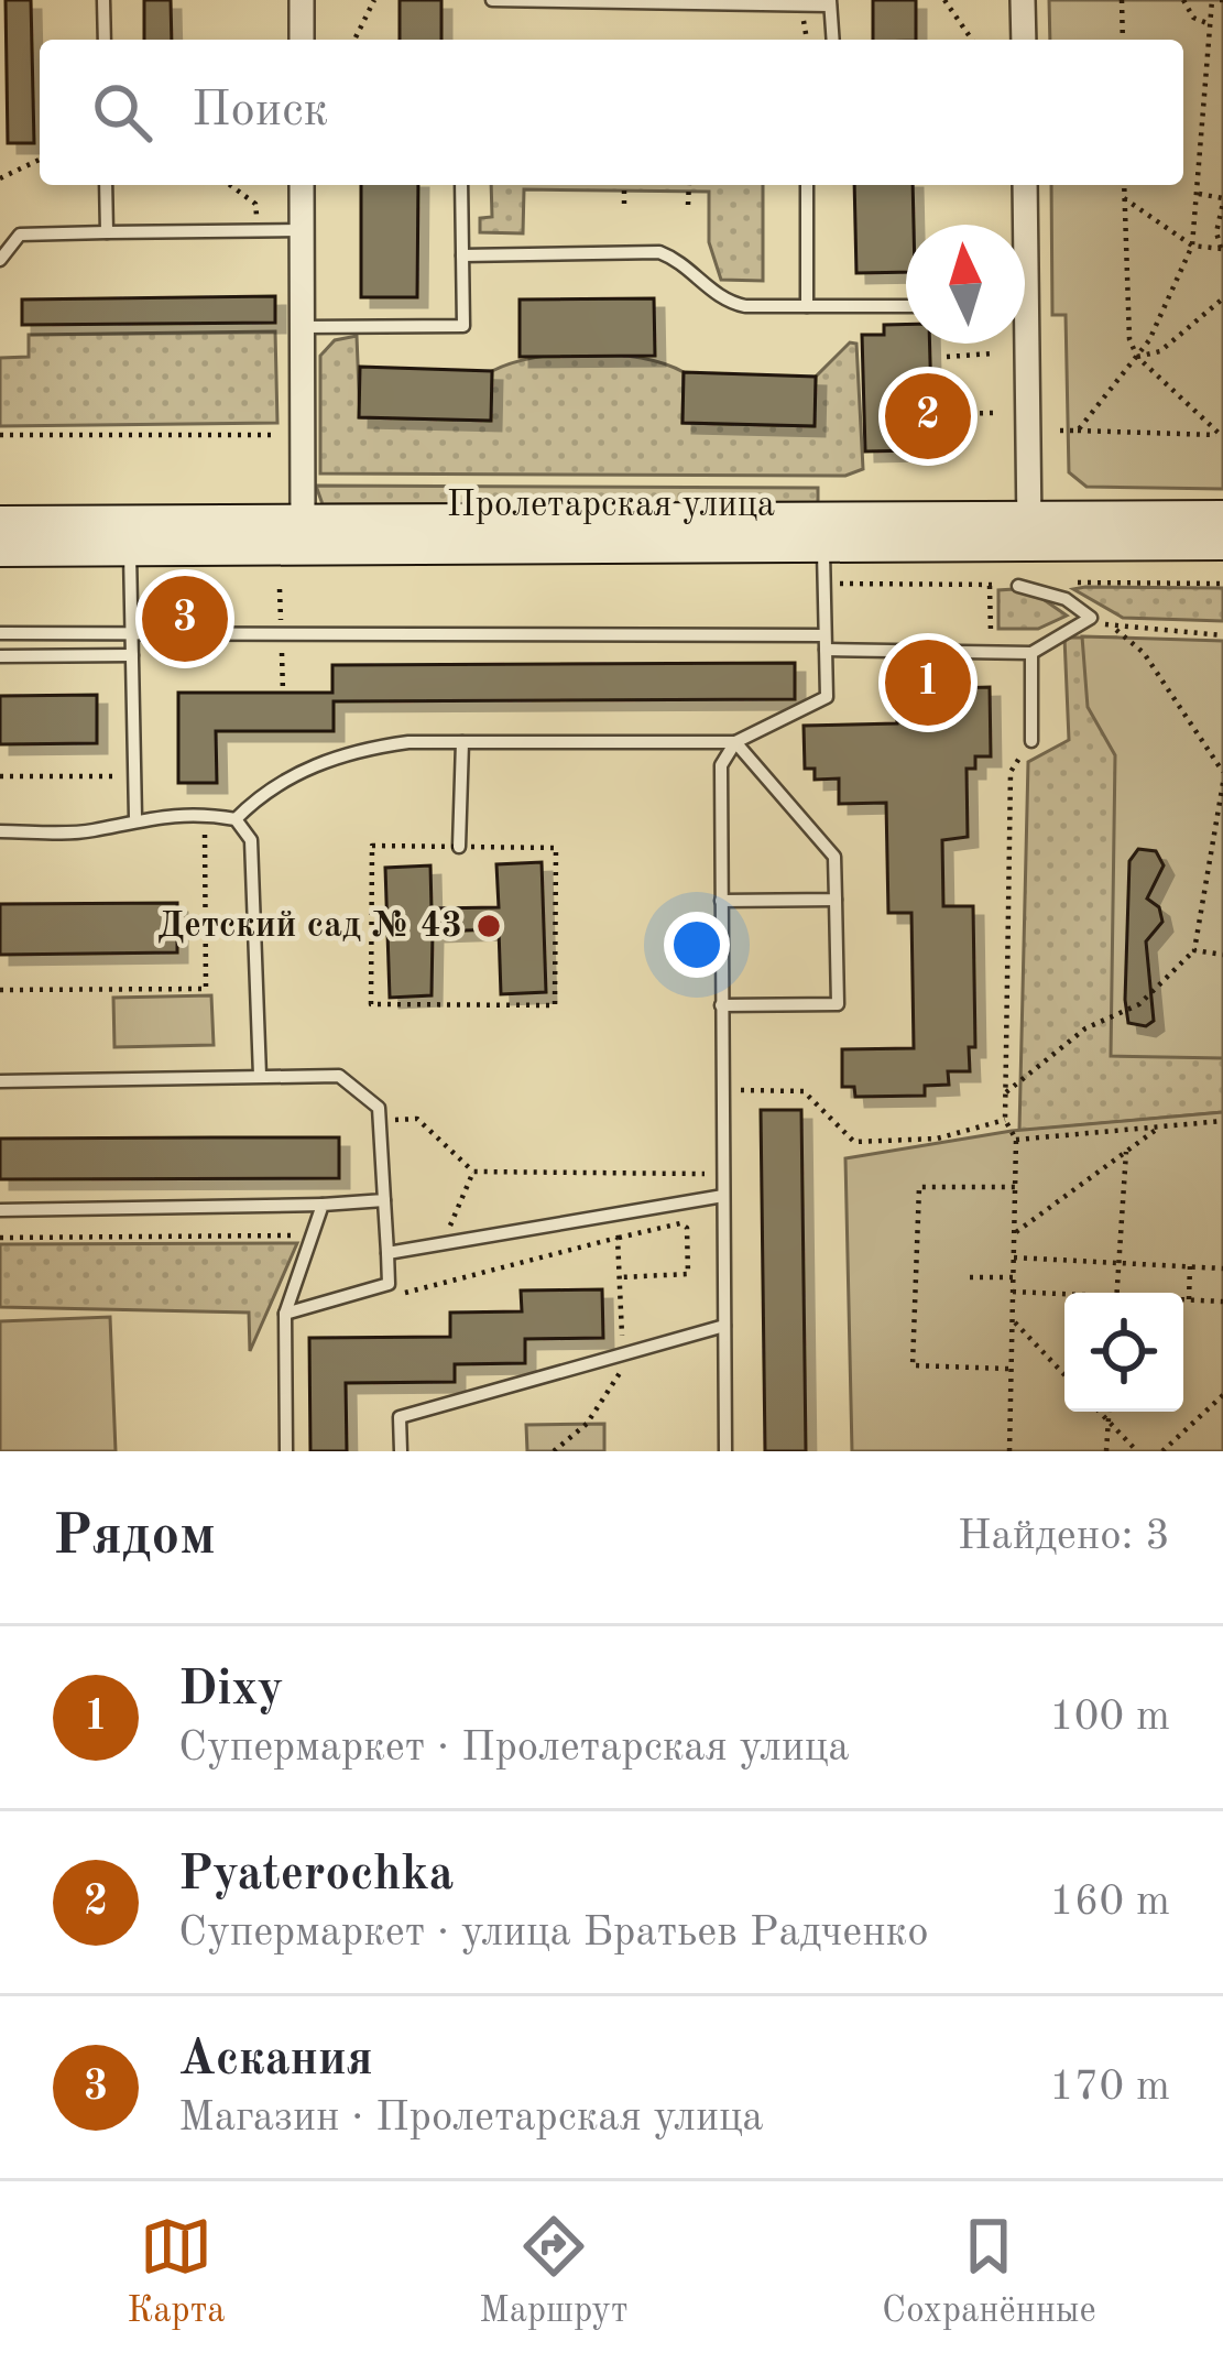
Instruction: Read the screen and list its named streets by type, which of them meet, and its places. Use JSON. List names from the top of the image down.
{
  "streets": {
    "main road": ["Пролетарская улица"]
  },
  "places": ["Детский сад № 43"],
  "north": "top",
  "page": {
    "search": "Поиск",
    "pins": ["2", "3", "1"],
    "heading": ["Рядом", "Найдено: 3"],
    "list": [
      {
        "mark": "1",
        "name": "Dixy",
        "note": "Супермаркет · Пролетарская улица",
        "value": "100 m"
      },
      {
        "mark": "2",
        "name": "Pyaterochka",
        "note": "Супермаркет · улица Братьев Радченко",
        "value": "160 m"
      },
      {
        "mark": "3",
        "name": "Аскания",
        "note": "Магазин · Пролетарская улица",
        "value": "170 m"
      }
    ],
    "nav": ["Карта", "Маршрут", "Сохранённые"]
  }
}
